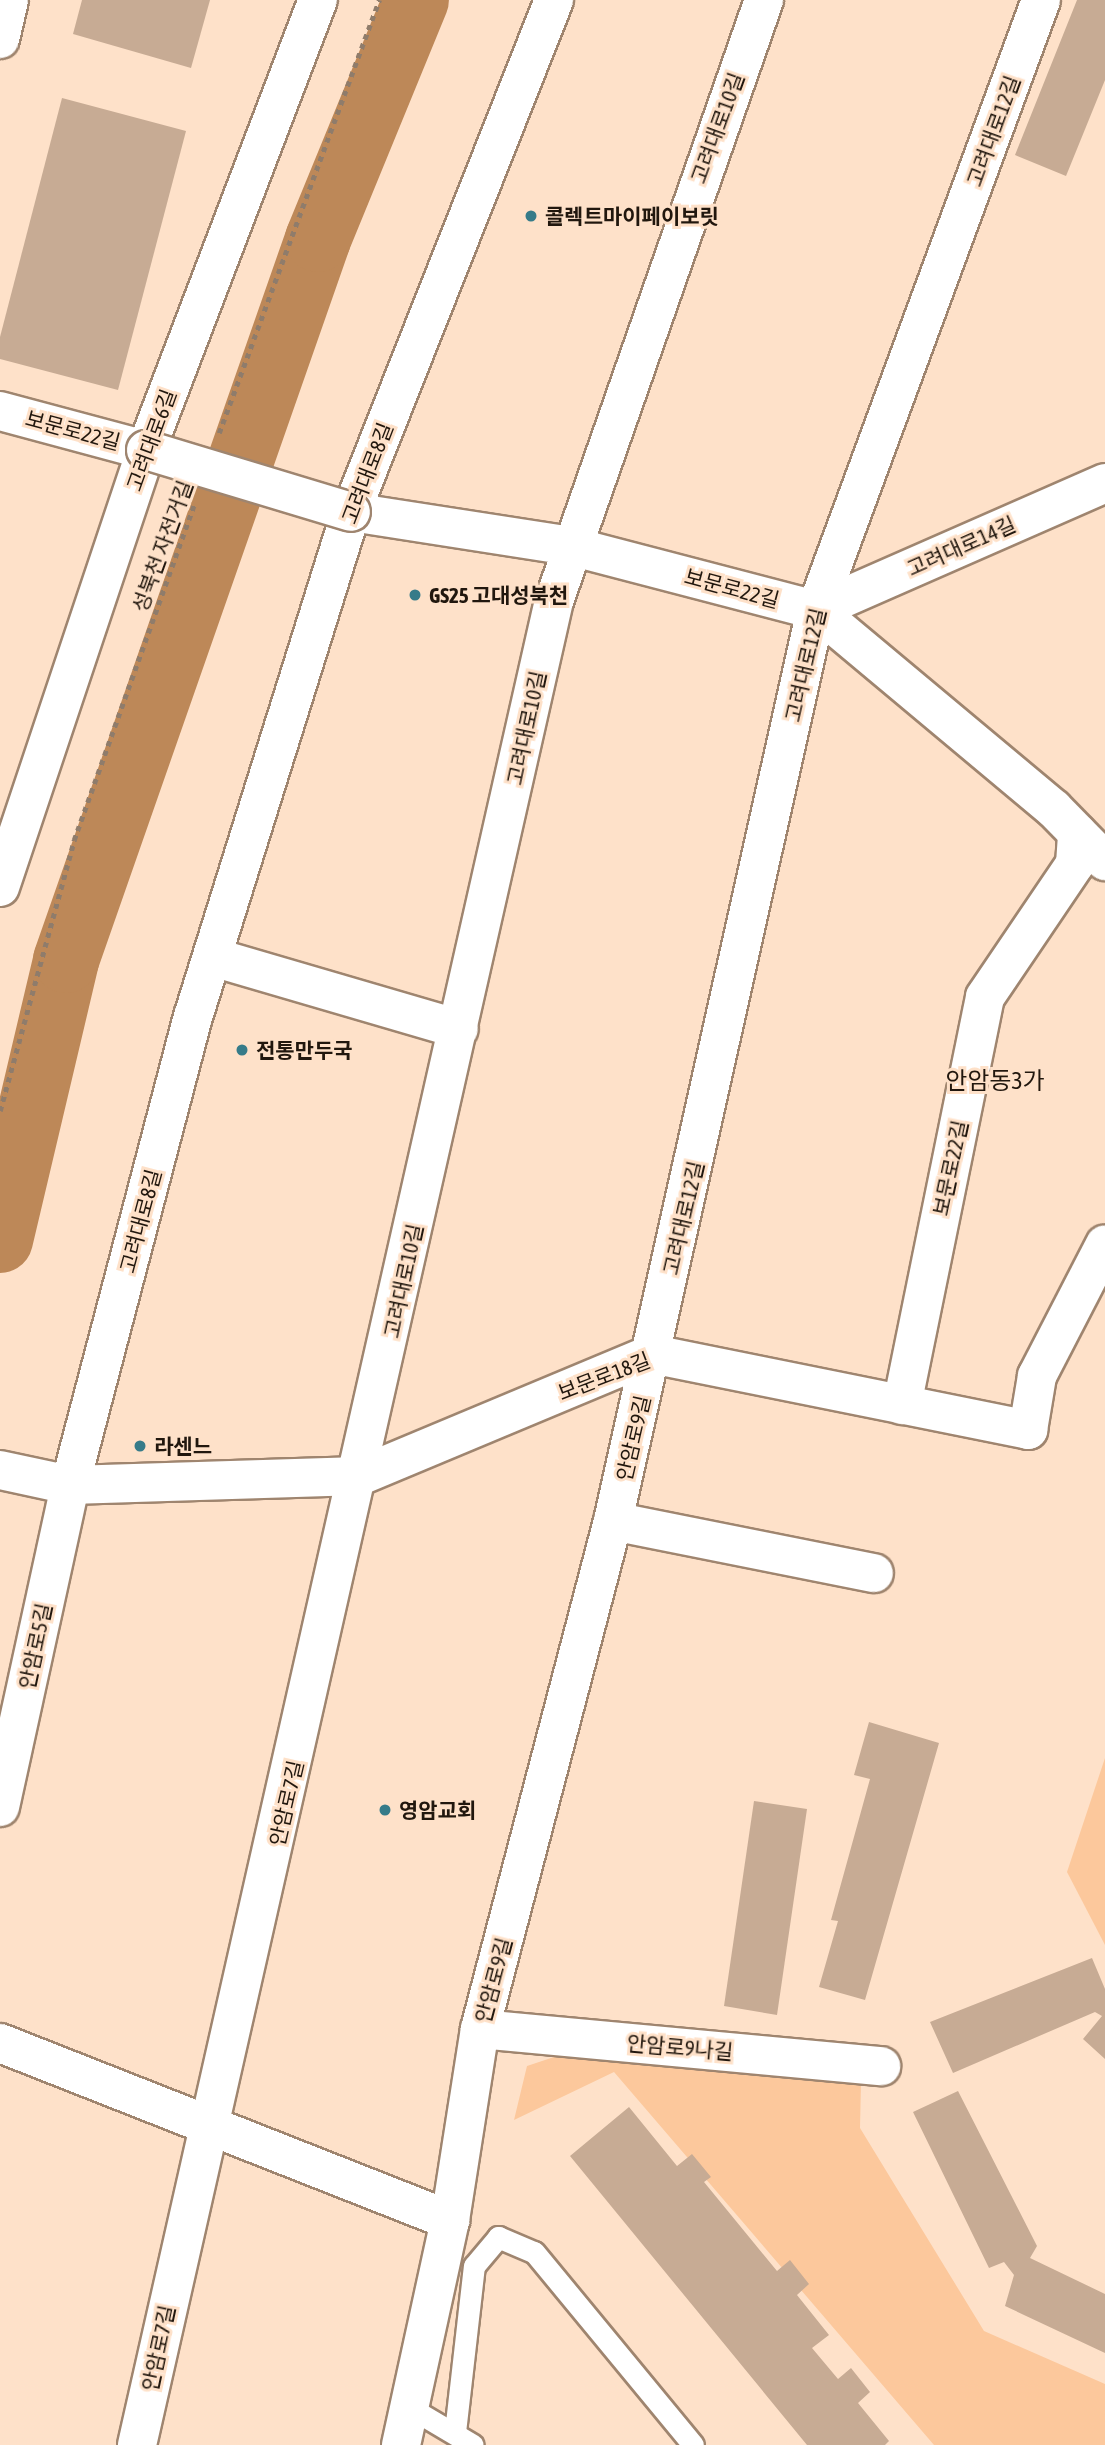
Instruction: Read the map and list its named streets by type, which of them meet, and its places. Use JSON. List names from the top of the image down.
{
  "streets": {
    "street": [
      "고려대로10길",
      "고려대로12길",
      "보문로22길",
      "고려대로6길",
      "고려대로8길",
      "고려대로14길",
      "보문로18길",
      "안암로9길",
      "안암로5길",
      "안암로7길",
      "안암로9나길"
    ],
    "path": ["성북천 자전거길"]
  },
  "crossings": [
    ["고려대로10길", "보문로22길"],
    ["고려대로10길", "보문로18길"],
    ["고려대로10길", "안암로7길"],
    ["고려대로12길", "보문로22길"],
    ["고려대로12길", "고려대로14길"],
    ["고려대로12길", "보문로18길"],
    ["고려대로12길", "안암로9길"],
    ["보문로22길", "고려대로6길"],
    ["보문로22길", "고려대로8길"],
    ["보문로22길", "고려대로14길"],
    ["보문로22길", "보문로18길"],
    ["고려대로8길", "보문로18길"],
    ["고려대로8길", "안암로5길"],
    ["보문로18길", "안암로9길"],
    ["보문로18길", "안암로5길"],
    ["보문로18길", "안암로7길"],
    ["안암로9길", "안암로9나길"]
  ],
  "districts": ["안암동3가"],
  "places": [
    "콜렉트마이페이보릿",
    "GS25 고대성북천",
    "전통만두국",
    "라센느",
    "영암교회"
  ]
}
